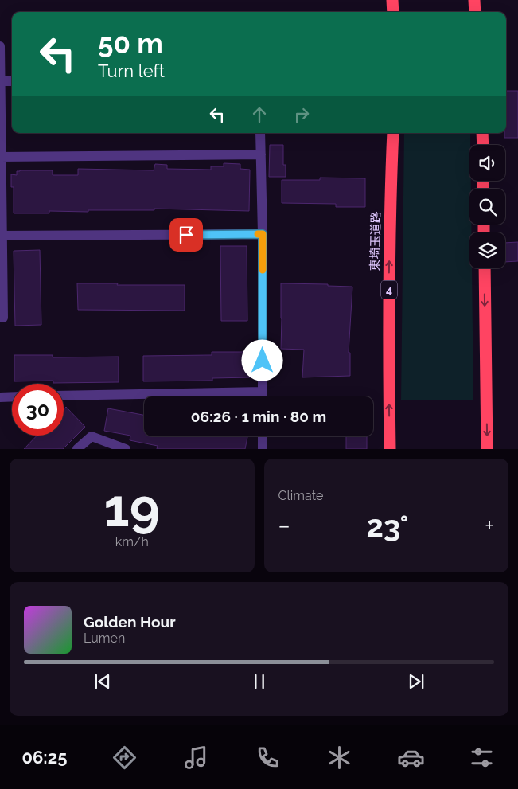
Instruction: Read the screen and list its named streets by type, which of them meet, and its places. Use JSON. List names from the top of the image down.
{
  "streets": {
    "highway": ["東埼玉道路", "4"]
  },
  "page": {
    "turn": ["50 m", "Turn left"],
    "limit": "30",
    "trip": "06:26 · 1 min · 80 m",
    "tile": [
      ["19", "km/h"],
      "Climate"
    ],
    "heat": ["−", "23°", "+"],
    "song": ["Golden Hour", "Lumen"],
    "tabs": "06:25"
  }
}
